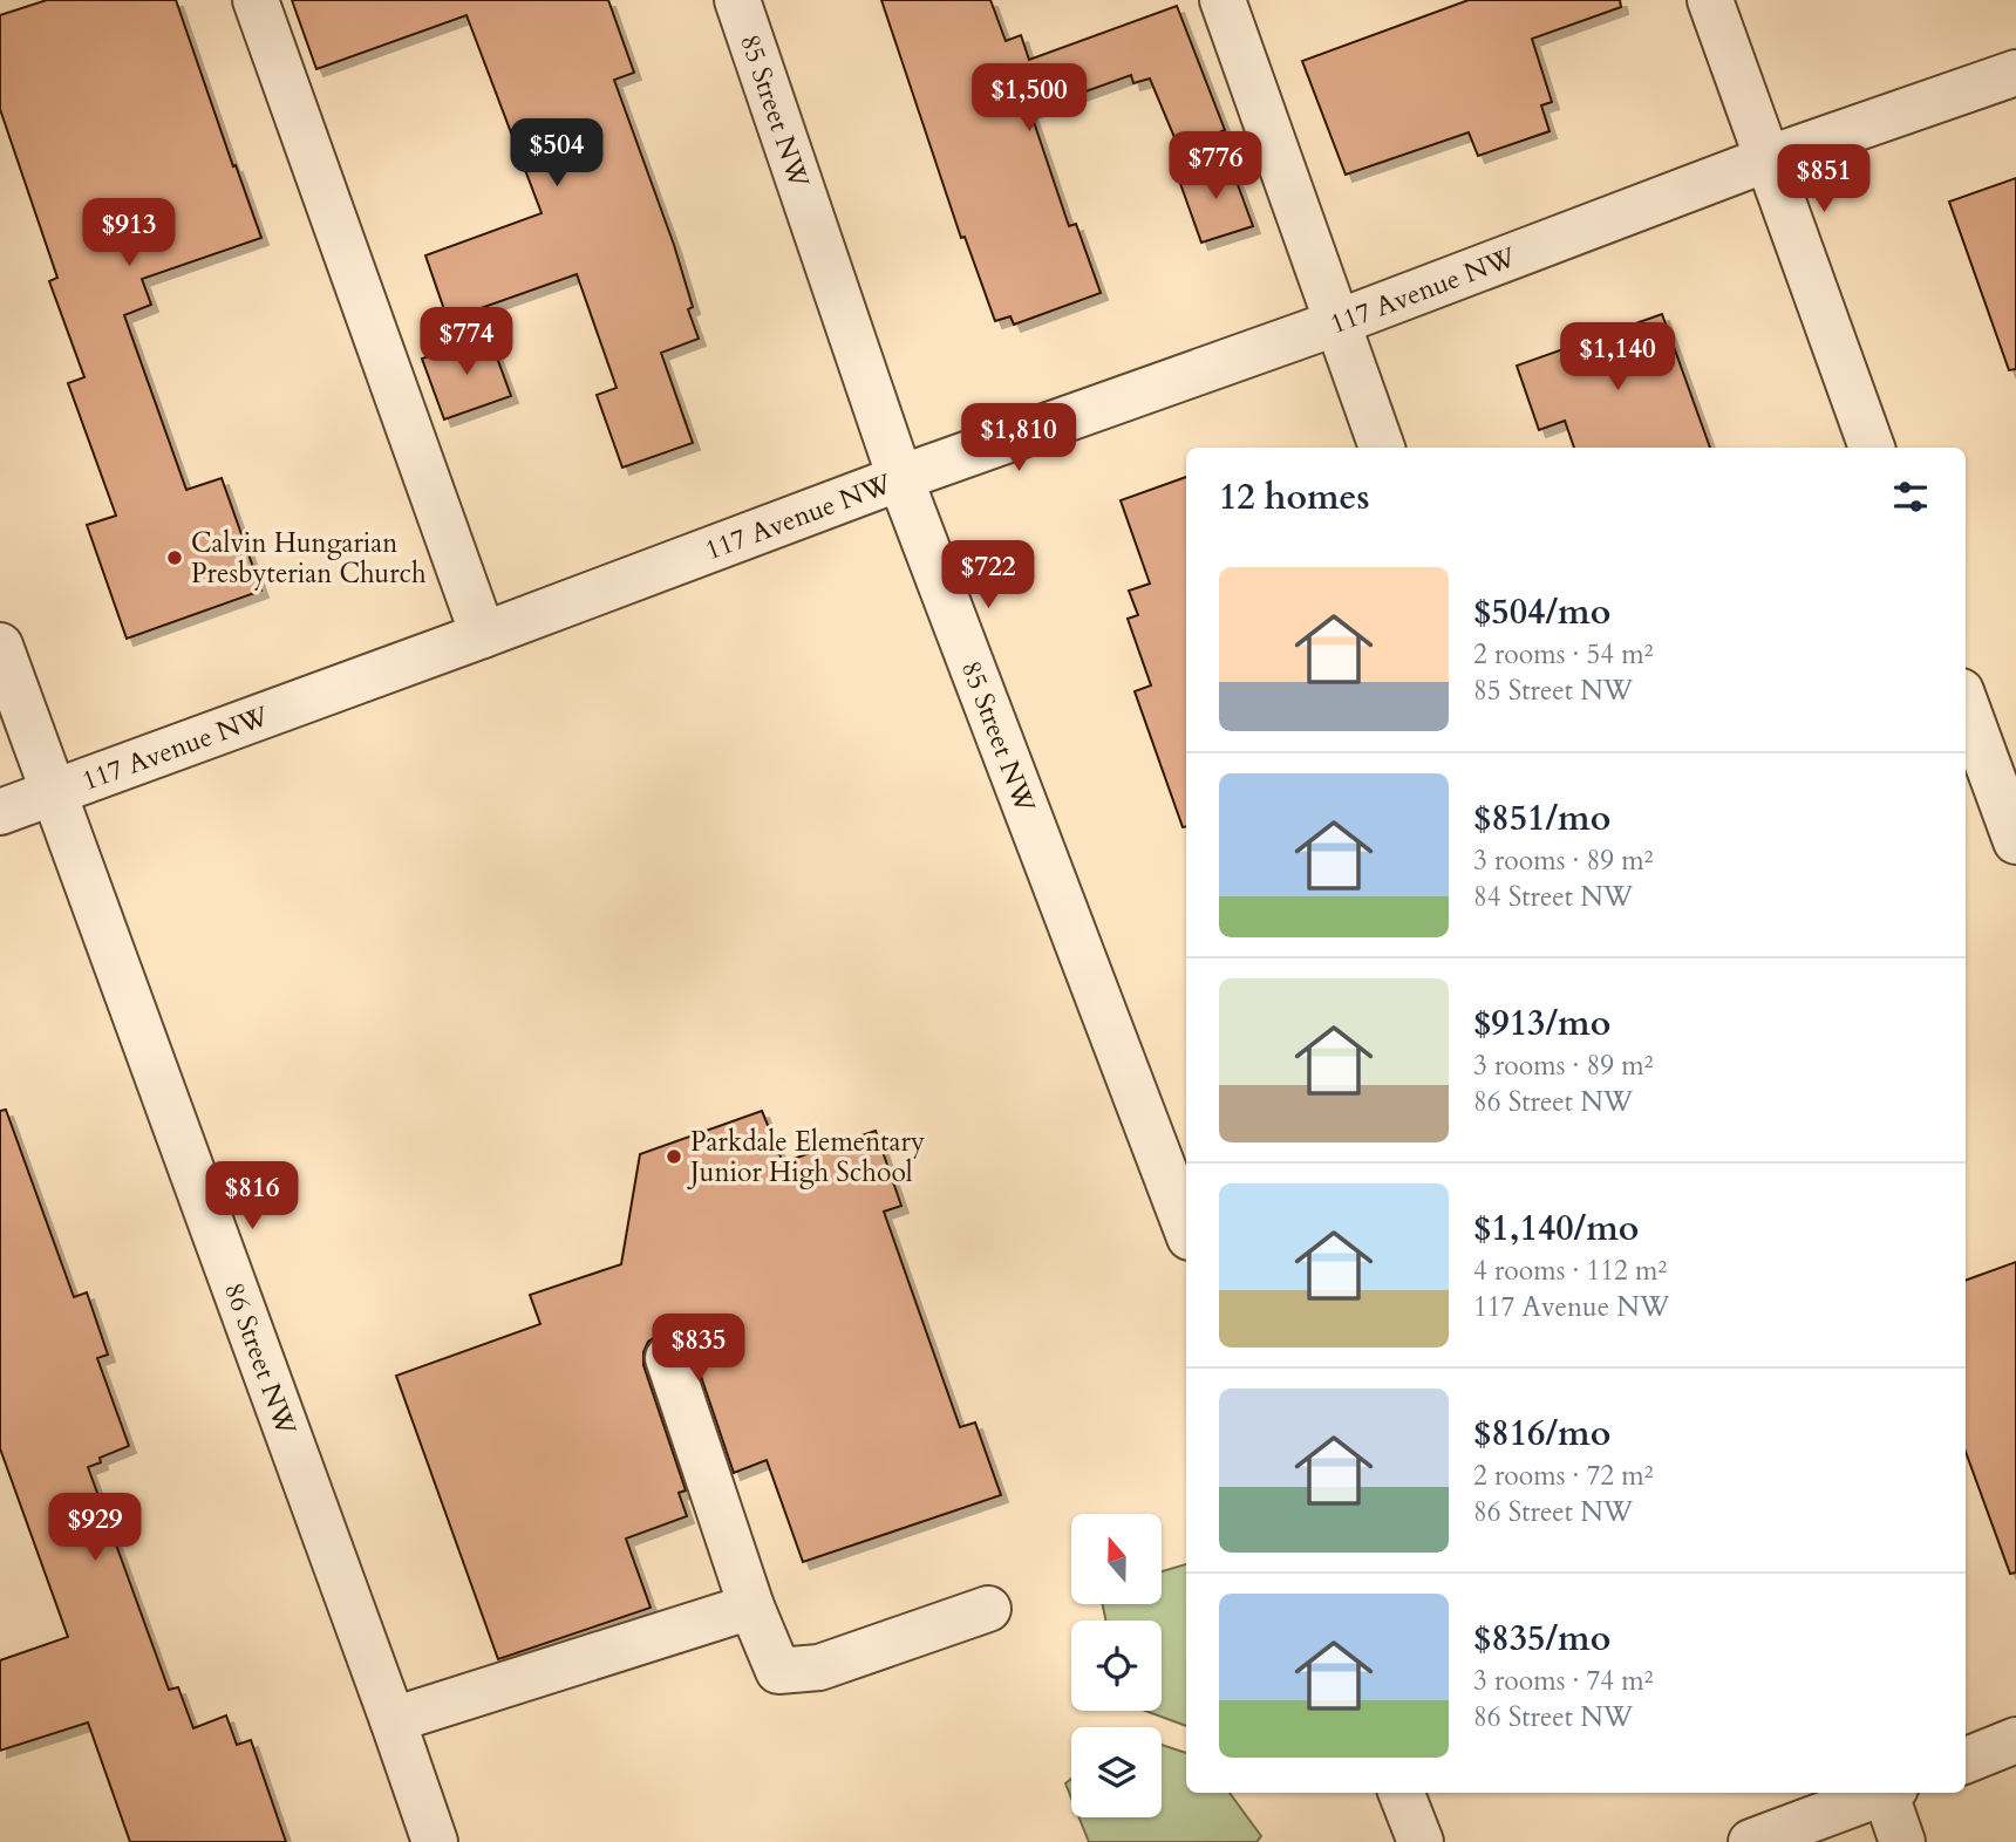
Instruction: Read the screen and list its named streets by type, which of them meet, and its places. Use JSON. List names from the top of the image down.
{
  "streets": {
    "street": ["85 Street NW", "117 Avenue NW", "86 Street NW"]
  },
  "crossings": [
    ["85 Street NW", "117 Avenue NW"],
    ["117 Avenue NW", "86 Street NW"]
  ],
  "places": ["Calvin Hungarian Presbyterian Church", "Parkdale Elementary Junior High School"],
  "north": "top",
  "page": {
    "price": [
      "$1,500",
      "$504",
      "$776",
      "$851",
      "$913",
      "$774",
      "$1,140",
      "$1,810",
      "$722",
      "$816",
      "$835",
      "$929"
    ],
    "heading": "12 homes",
    "list": [
      {
        "name": "$504/mo",
        "note": "2 rooms · 54 m² · 85 Street NW"
      },
      {
        "name": "$851/mo",
        "note": "3 rooms · 89 m² · 84 Street NW"
      },
      {
        "name": "$913/mo",
        "note": "3 rooms · 89 m² · 86 Street NW"
      },
      {
        "name": "$1,140/mo",
        "note": "4 rooms · 112 m² · 117 Avenue NW"
      },
      {
        "name": "$816/mo",
        "note": "2 rooms · 72 m² · 86 Street NW"
      },
      {
        "name": "$835/mo",
        "note": "3 rooms · 74 m² · 86 Street NW"
      }
    ]
  }
}
